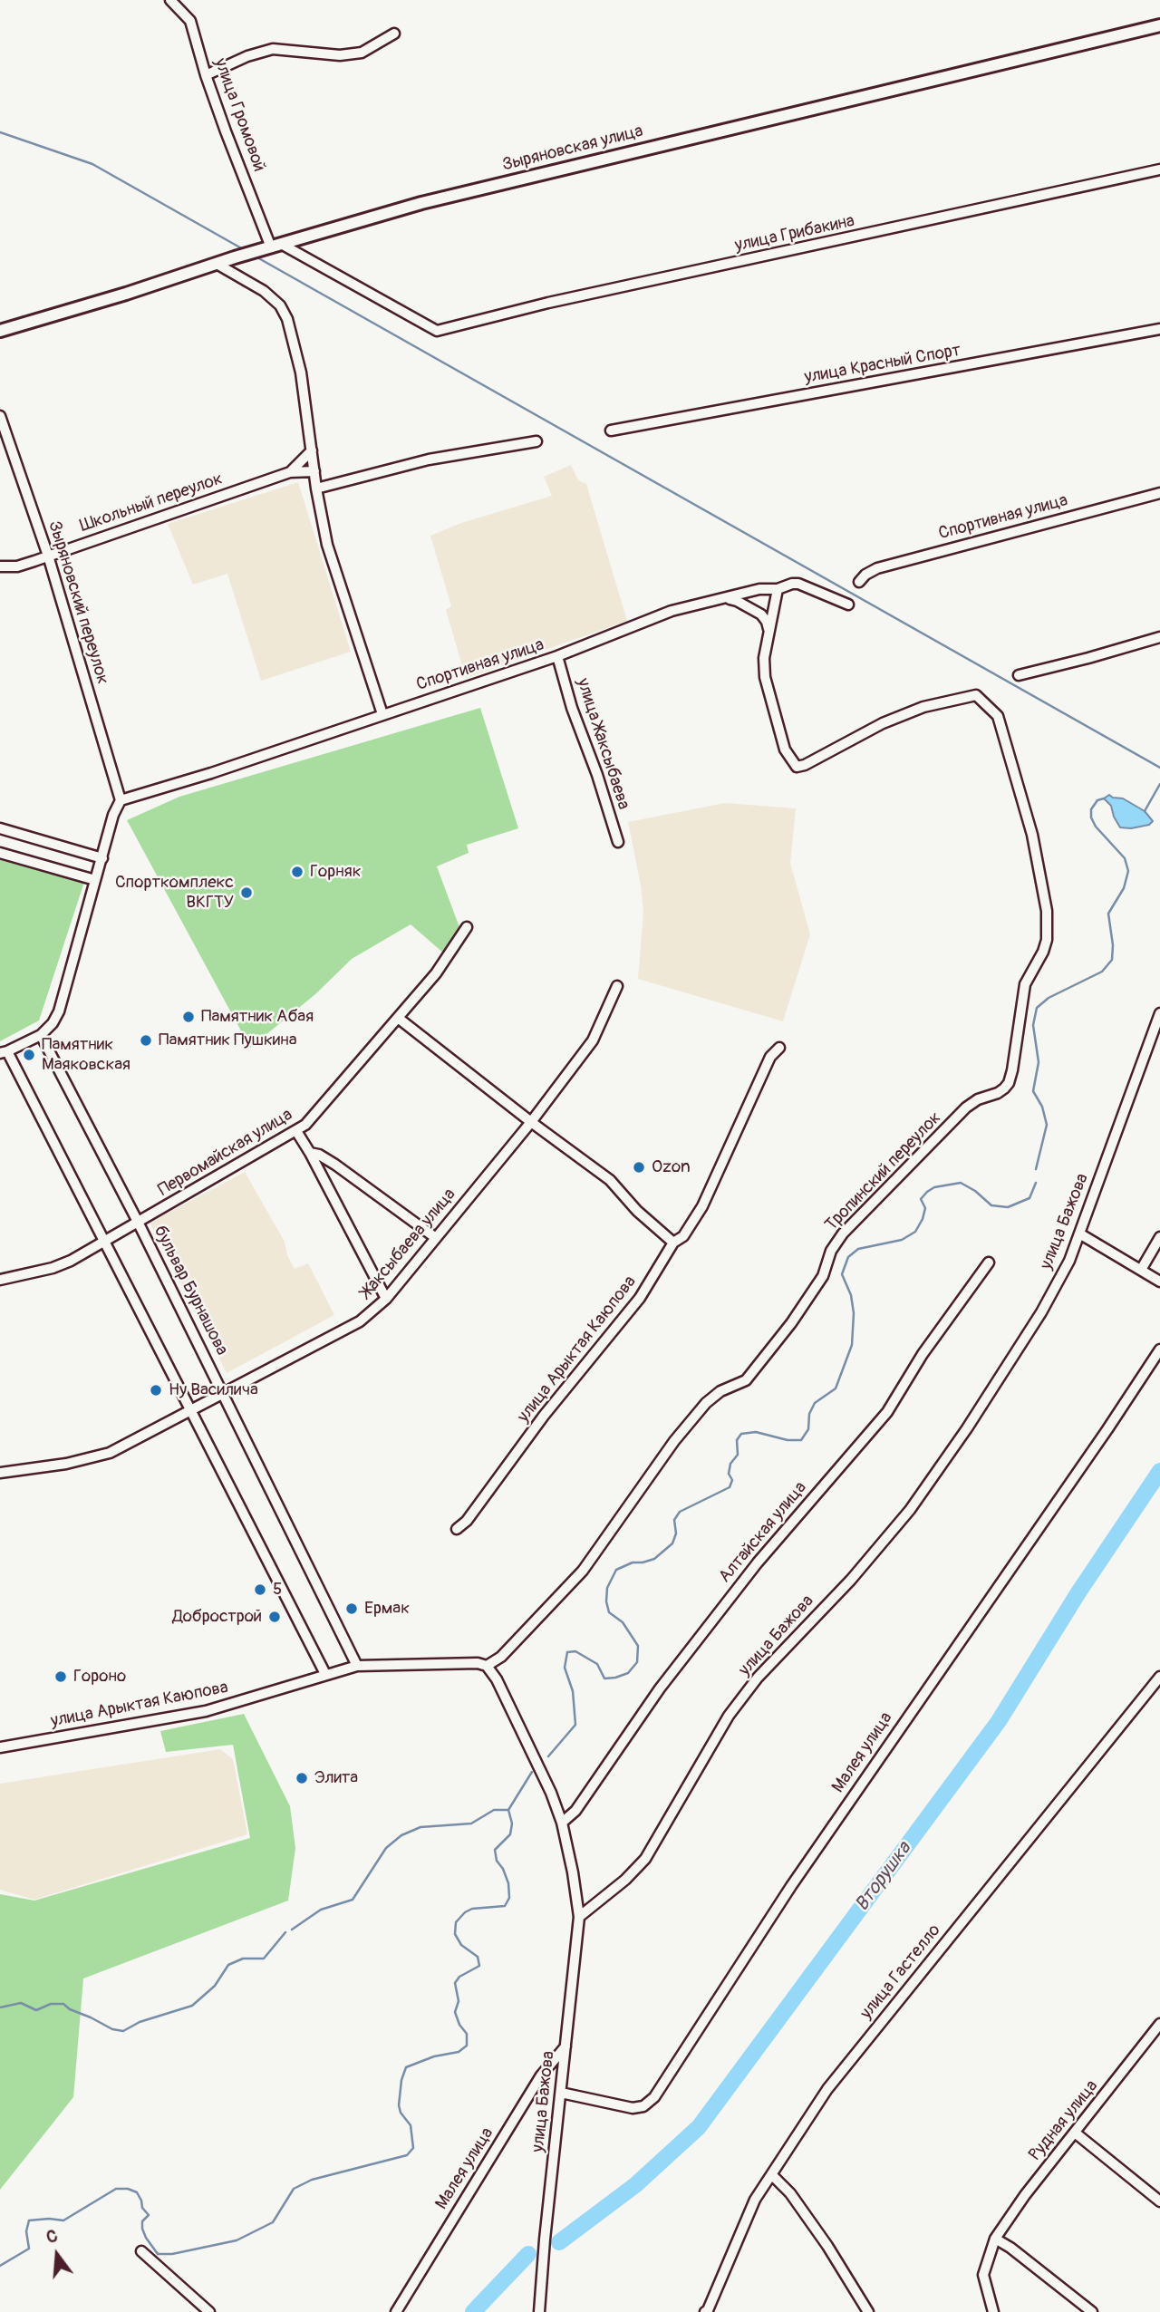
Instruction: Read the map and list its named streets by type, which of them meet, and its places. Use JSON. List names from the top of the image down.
{
  "streets": {
    "street": [
      "улица Громовой",
      "Зыряновская улица",
      "улица Грибакина",
      "улица Красный Спорт",
      "Школьный переулок",
      "Спортивная улица",
      "Зыряновский переулок",
      "улица Жаксыбаева",
      "Первомайская улица",
      "Тропинский переулок",
      "улица Бажова",
      "Жаксыбаева улица",
      "бульвар Бурнашова",
      "улица Арыктая Каюпова",
      "Алтайская улица",
      "Малея улица",
      "улица Гастелло",
      "Рудная улица"
    ]
  },
  "crossings": [
    ["улица Громовой", "Зыряновская улица"],
    ["улица Громовой", "улица Грибакина"],
    ["Зыряновская улица", "улица Грибакина"],
    ["Школьный переулок", "Зыряновский переулок"],
    ["Спортивная улица", "Зыряновский переулок"],
    ["Спортивная улица", "улица Жаксыбаева"],
    ["Первомайская улица", "бульвар Бурнашова"],
    ["Тропинский переулок", "улица Арыктая Каюпова"],
    ["улица Бажова", "Малея улица"],
    ["Жаксыбаева улица", "бульвар Бурнашова"],
    ["бульвар Бурнашова", "улица Арыктая Каюпова"]
  ],
  "water": ["Вторушка"],
  "places": [
    "Горняк",
    "Спорткомплекс ВКГТУ",
    "Памятник Абая",
    "Памятник Пушкина",
    "Памятник Маяковская",
    "Ozon",
    "Ну Василича",
    "5",
    "Ермак",
    "Добрострой",
    "Гороно",
    "Элита"
  ],
  "north": "top"
}
